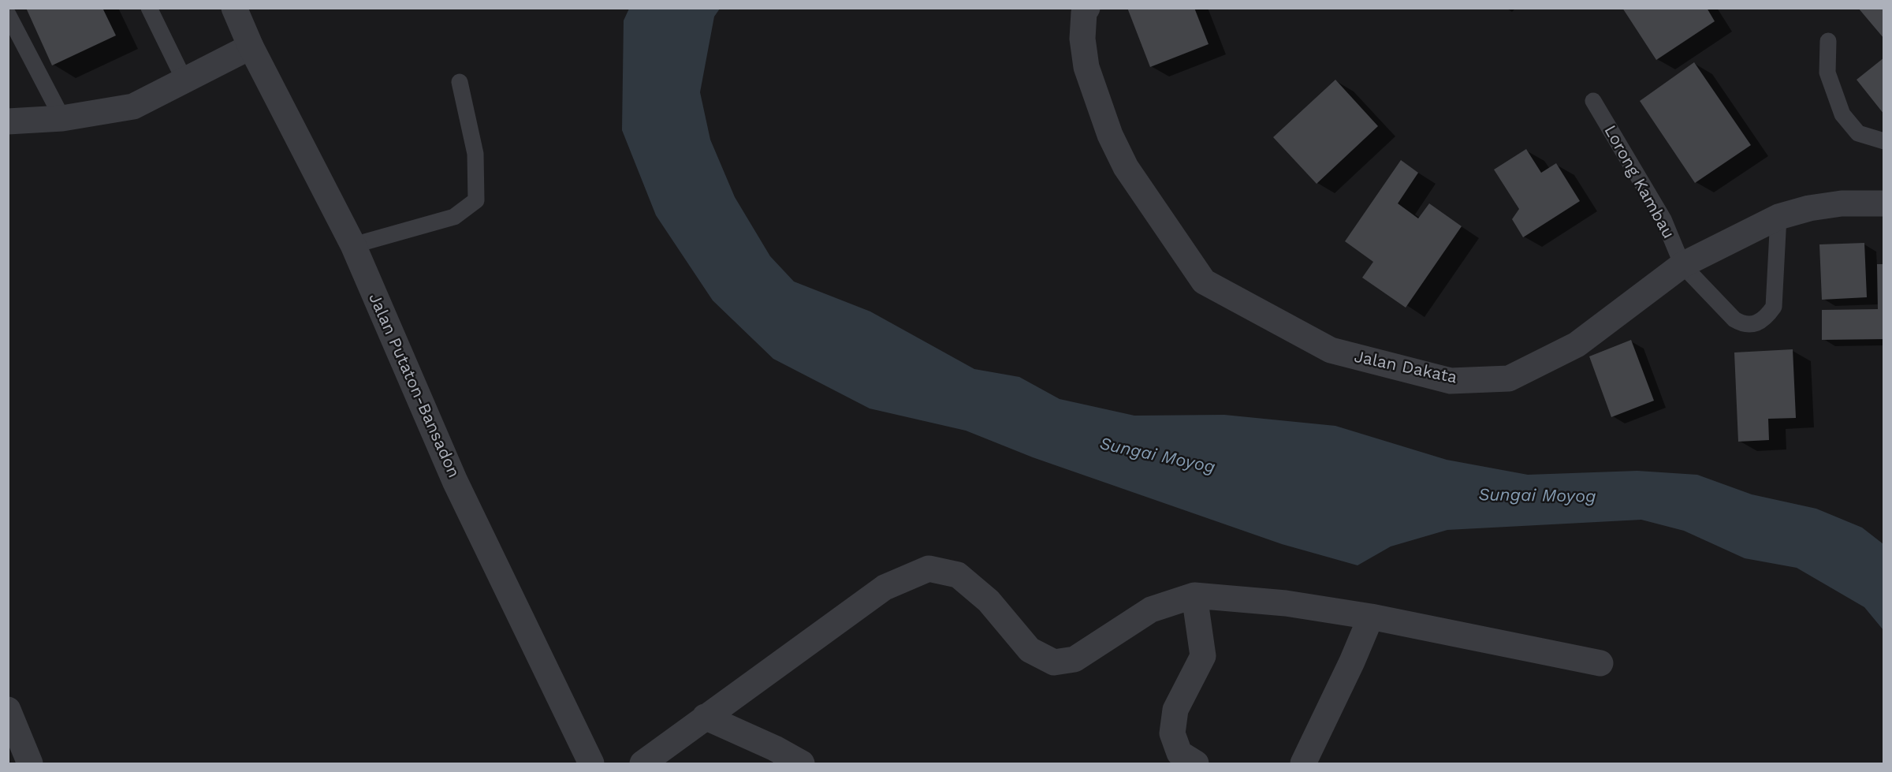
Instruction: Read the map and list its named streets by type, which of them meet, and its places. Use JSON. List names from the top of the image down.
{
  "streets": {
    "street": ["Jalan Dakata", "Jalan Putaton-Bansadon"],
    "lane": ["Lorong Kambau"]
  },
  "crossings": [
    ["Lorong Kambau", "Jalan Dakata"]
  ],
  "water": ["Sungai Moyog"]
}
